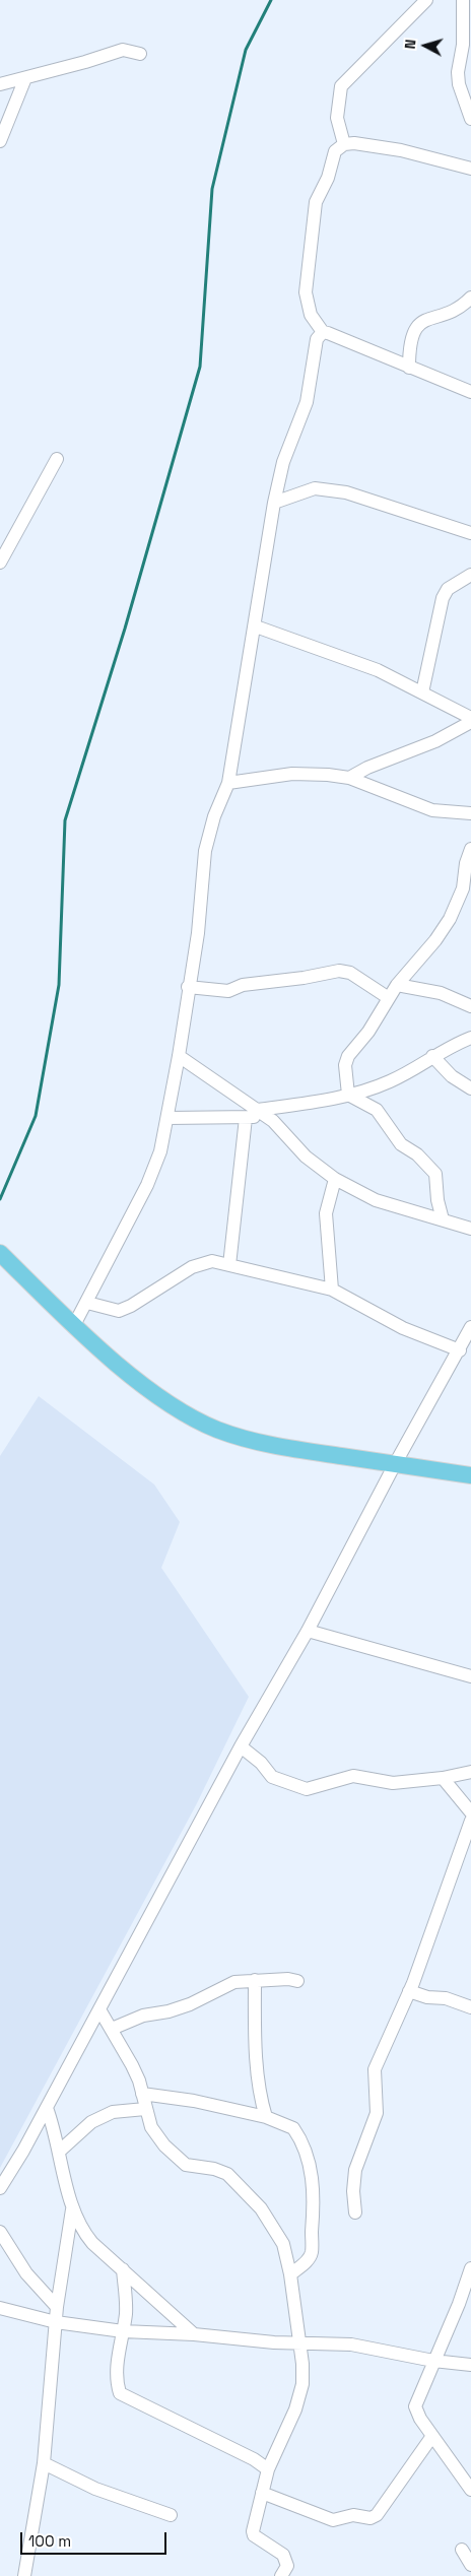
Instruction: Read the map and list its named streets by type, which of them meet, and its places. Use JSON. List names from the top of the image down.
{
  "scale_bar": "100 m",
  "north": "left"
}
